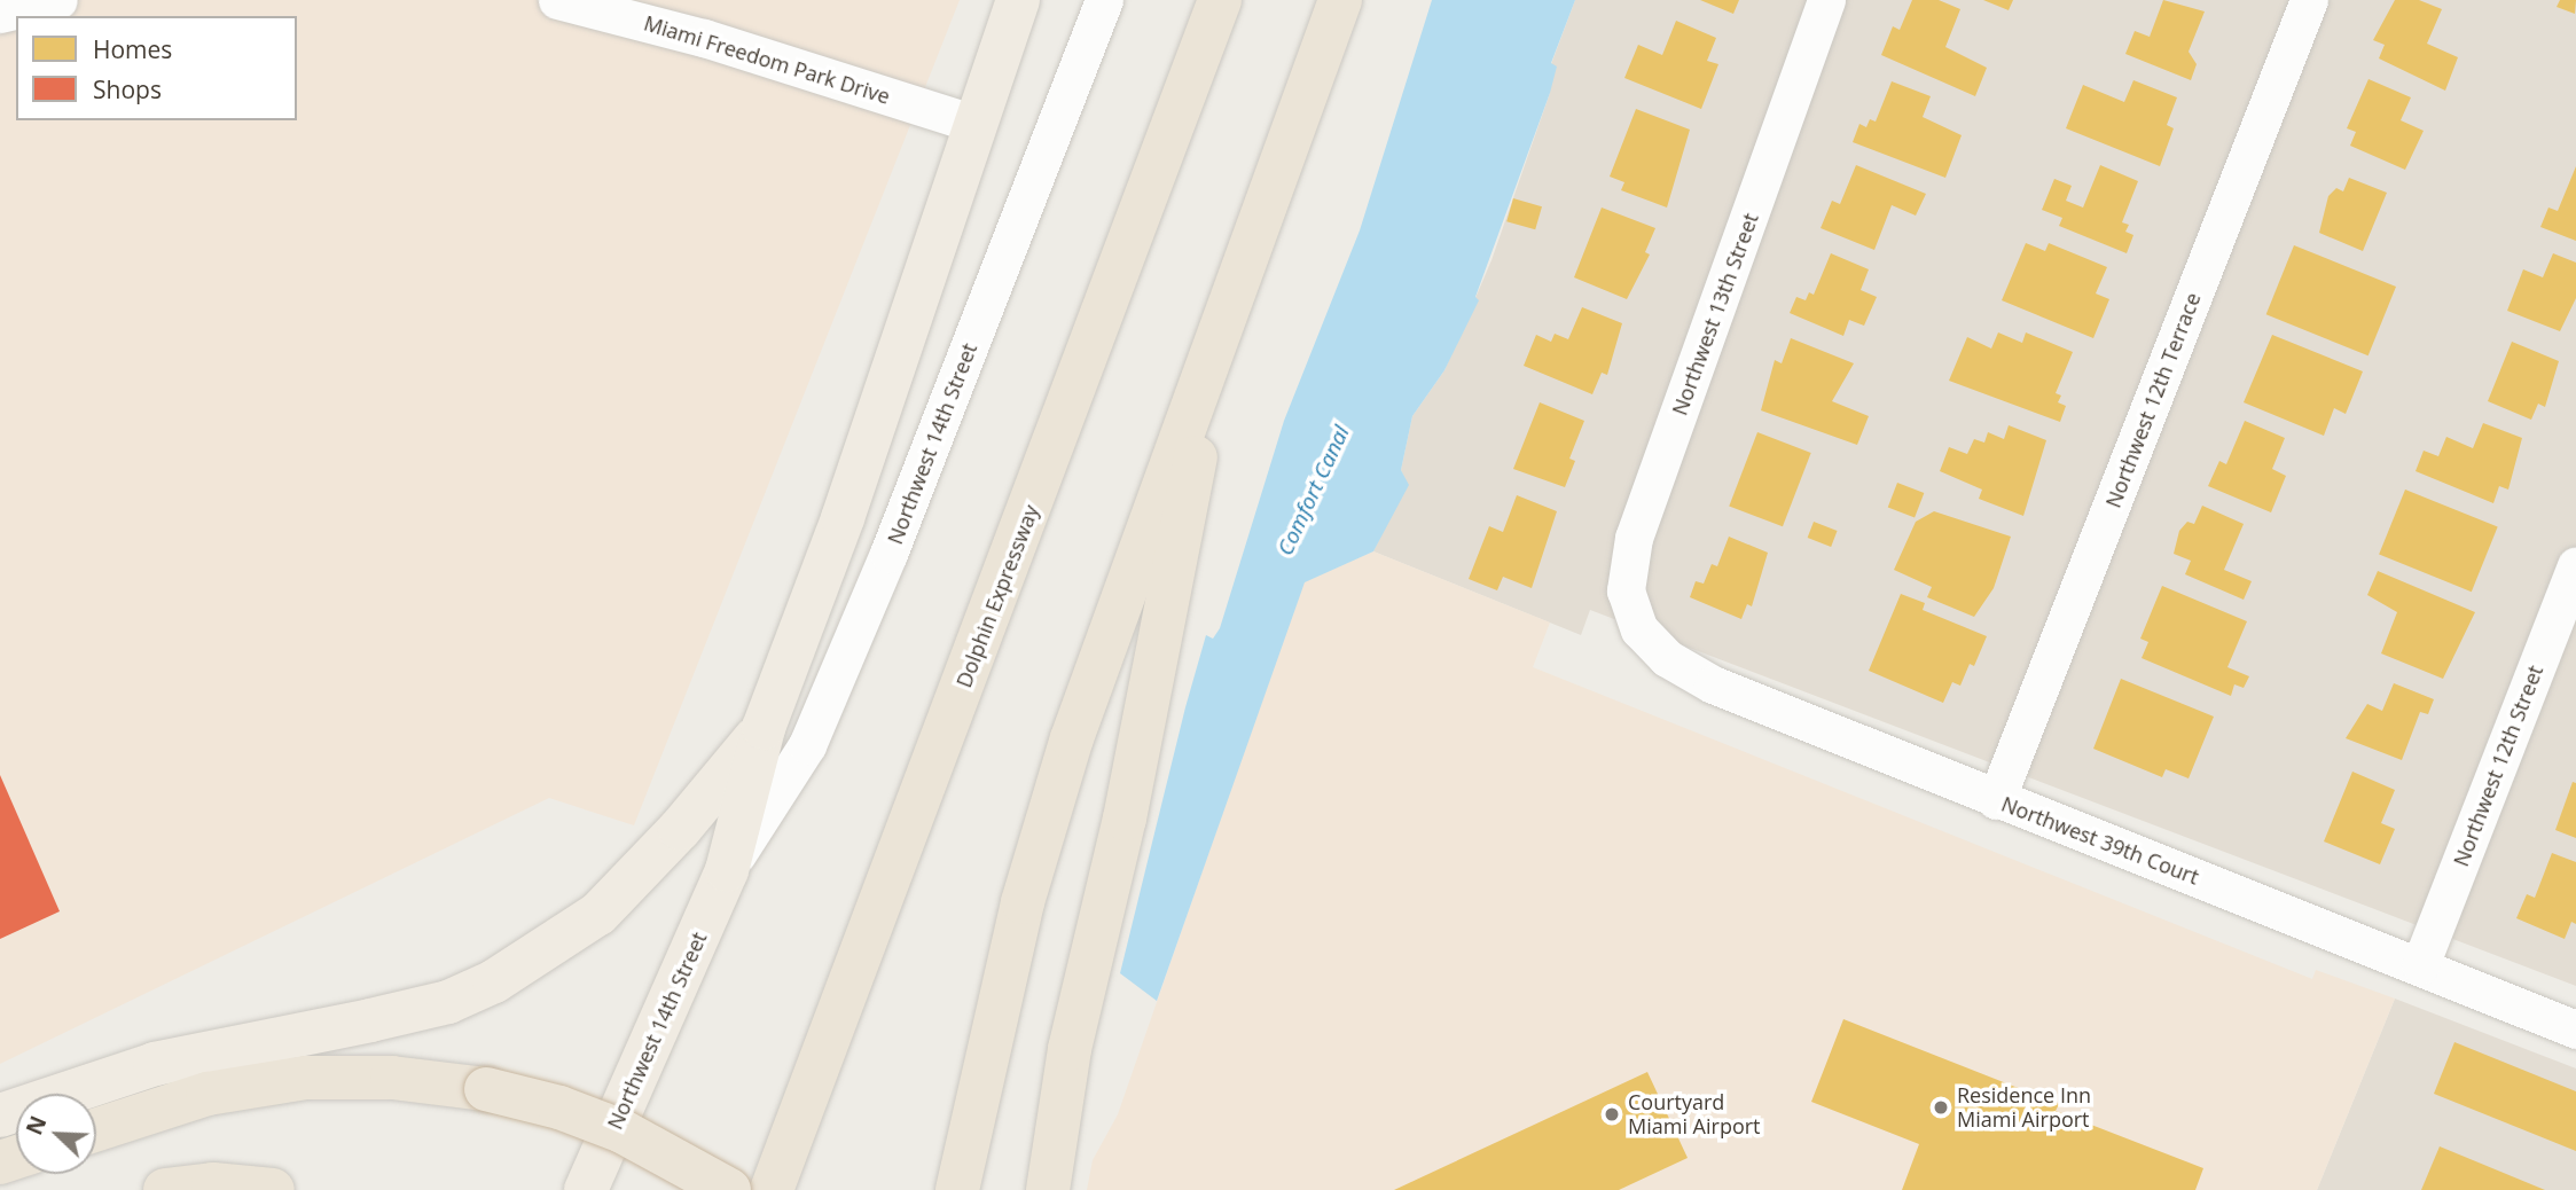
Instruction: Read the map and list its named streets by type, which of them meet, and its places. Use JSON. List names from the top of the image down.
{
  "streets": {
    "highway": ["Dolphin Expressway"],
    "main road": ["Northwest 14th Street"],
    "street": [
      "Miami Freedom Park Drive",
      "Northwest 13th Street",
      "Northwest 12th Terrace",
      "Northwest 12th Street",
      "Northwest 39th Court"
    ]
  },
  "crossings": [
    ["Miami Freedom Park Drive", "Northwest 14th Street"],
    ["Northwest 13th Street", "Northwest 39th Court"],
    ["Northwest 12th Terrace", "Northwest 39th Court"],
    ["Northwest 12th Street", "Northwest 39th Court"]
  ],
  "water": ["Comfort Canal"],
  "places": ["Residence Inn Miami Airport", "Courtyard Miami Airport"],
  "legend": ["Homes", "Shops"],
  "north": "top left"
}
